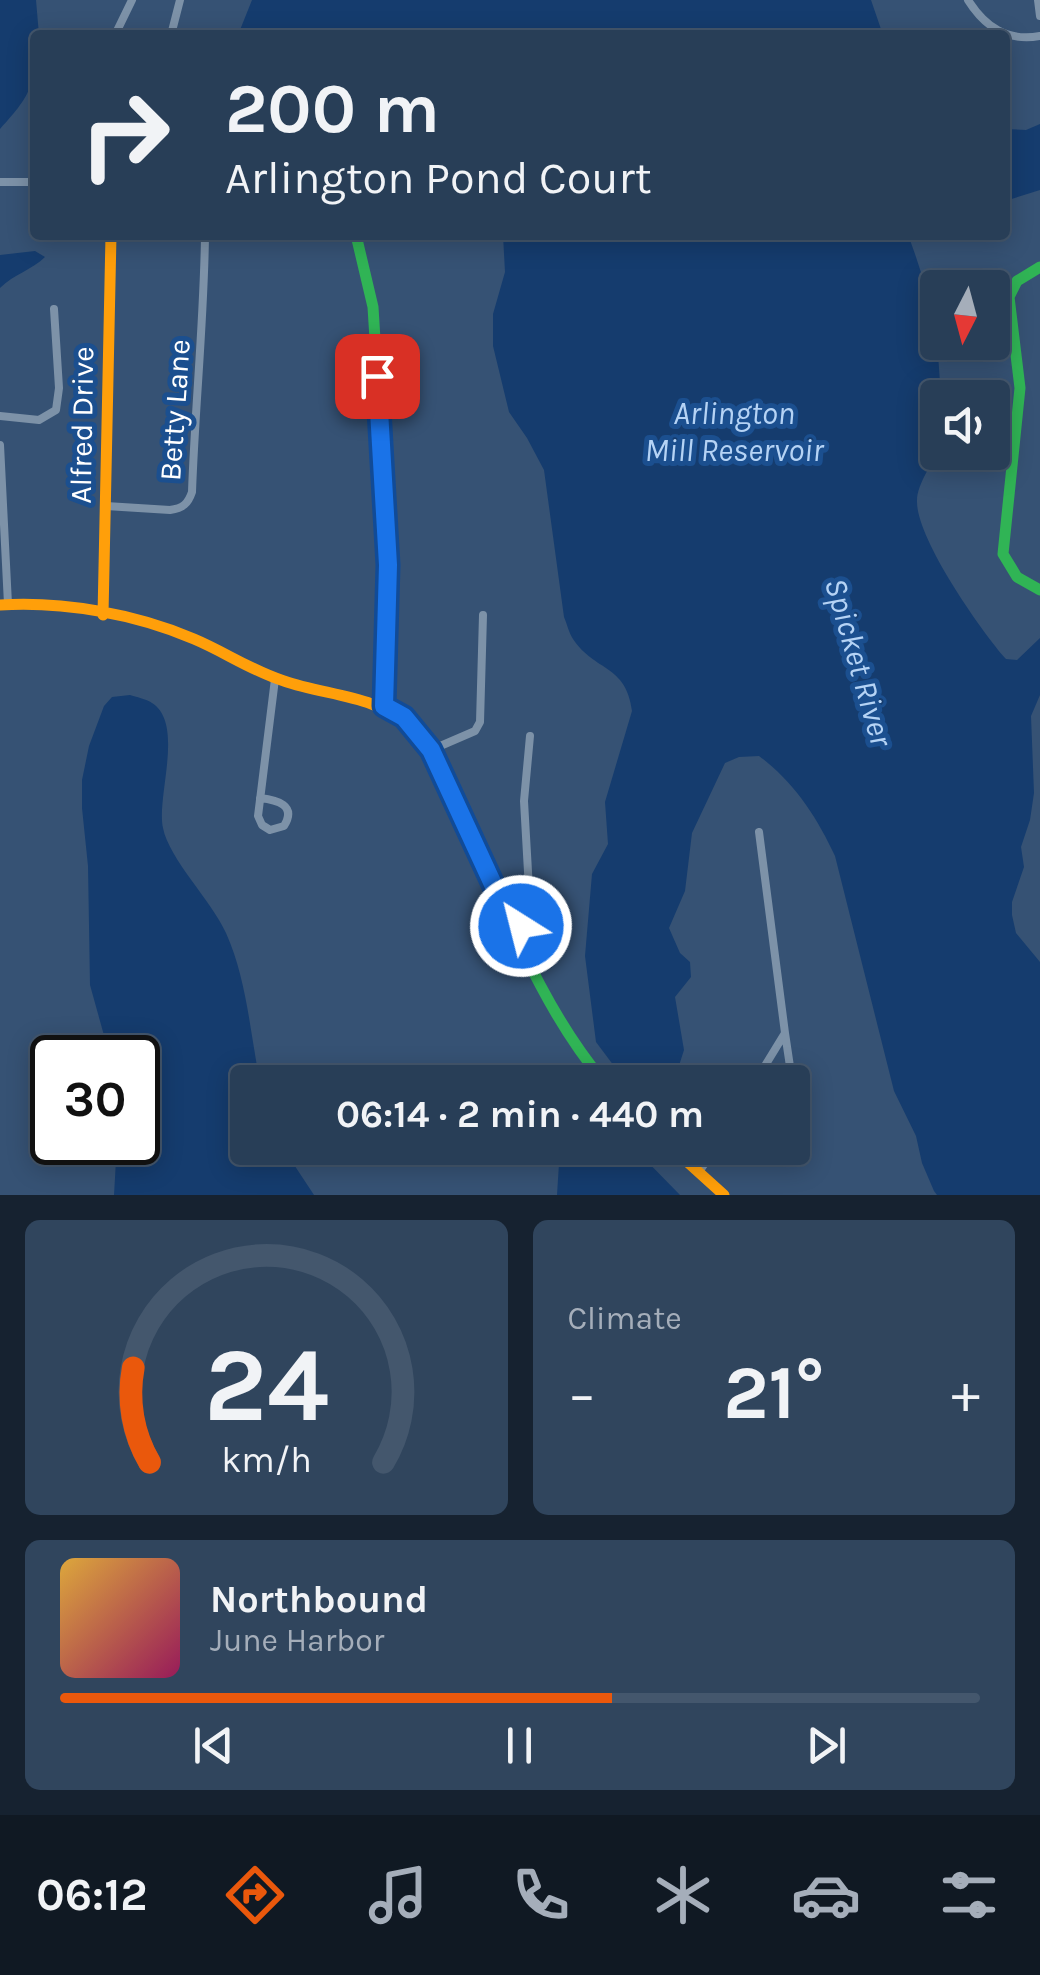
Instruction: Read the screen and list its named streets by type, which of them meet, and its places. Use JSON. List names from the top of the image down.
{
  "streets": {
    "street": ["Betty Lane", "Alfred Drive"]
  },
  "crossings": [
    ["Betty Lane", "Alfred Drive"]
  ],
  "water": ["Arlington Mill Reservoir", "Spicket River"],
  "north": "bottom",
  "page": {
    "turn": ["200 m", "Arlington Pond Court"],
    "limit": "30",
    "trip": "06:14 · 2 min · 440 m",
    "tile": "Climate",
    "heat": ["−", "21°", "+"],
    "song": ["Northbound", "June Harbor"],
    "tabs": "06:12",
    "gauge": ["24", "km/h"]
  }
}
